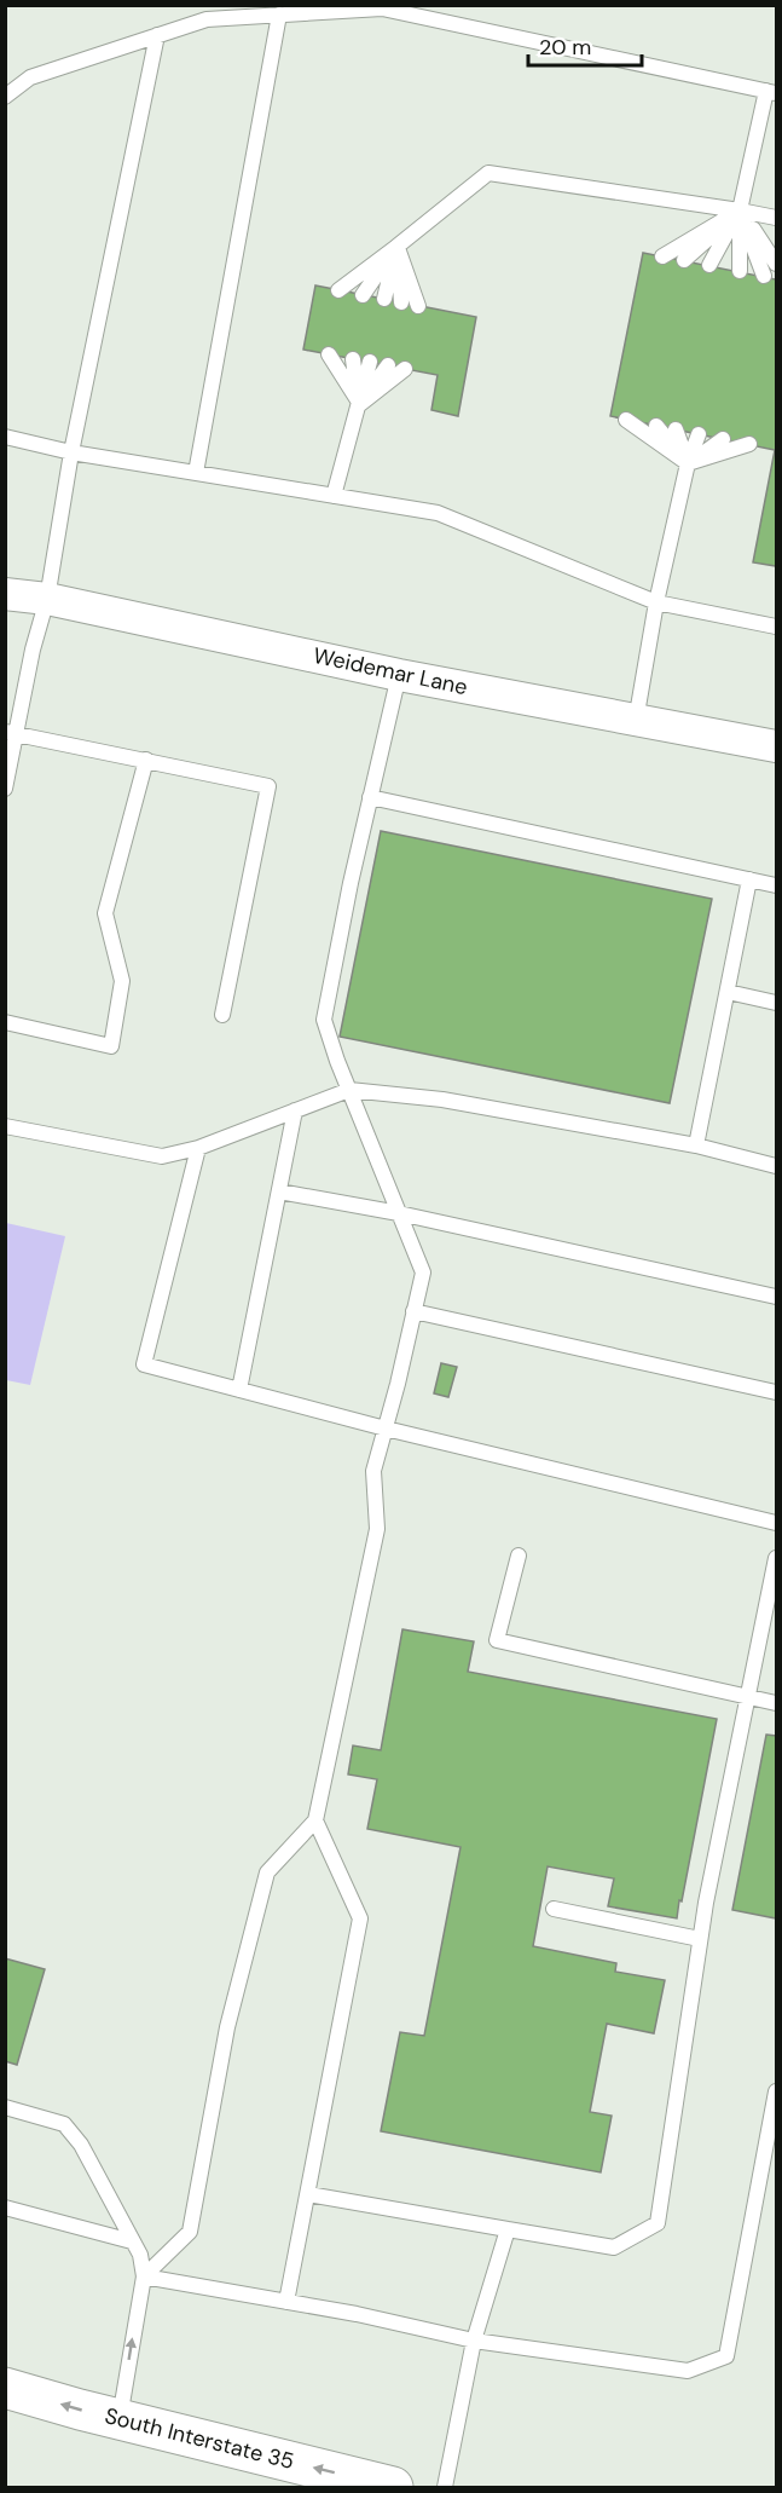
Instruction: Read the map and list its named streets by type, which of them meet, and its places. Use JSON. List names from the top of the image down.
{
  "streets": {
    "main road": ["South Interstate 35"],
    "street": ["Weidemar Lane"]
  },
  "one_way": ["South Interstate 35"],
  "scale_bar": "20 m"
}
